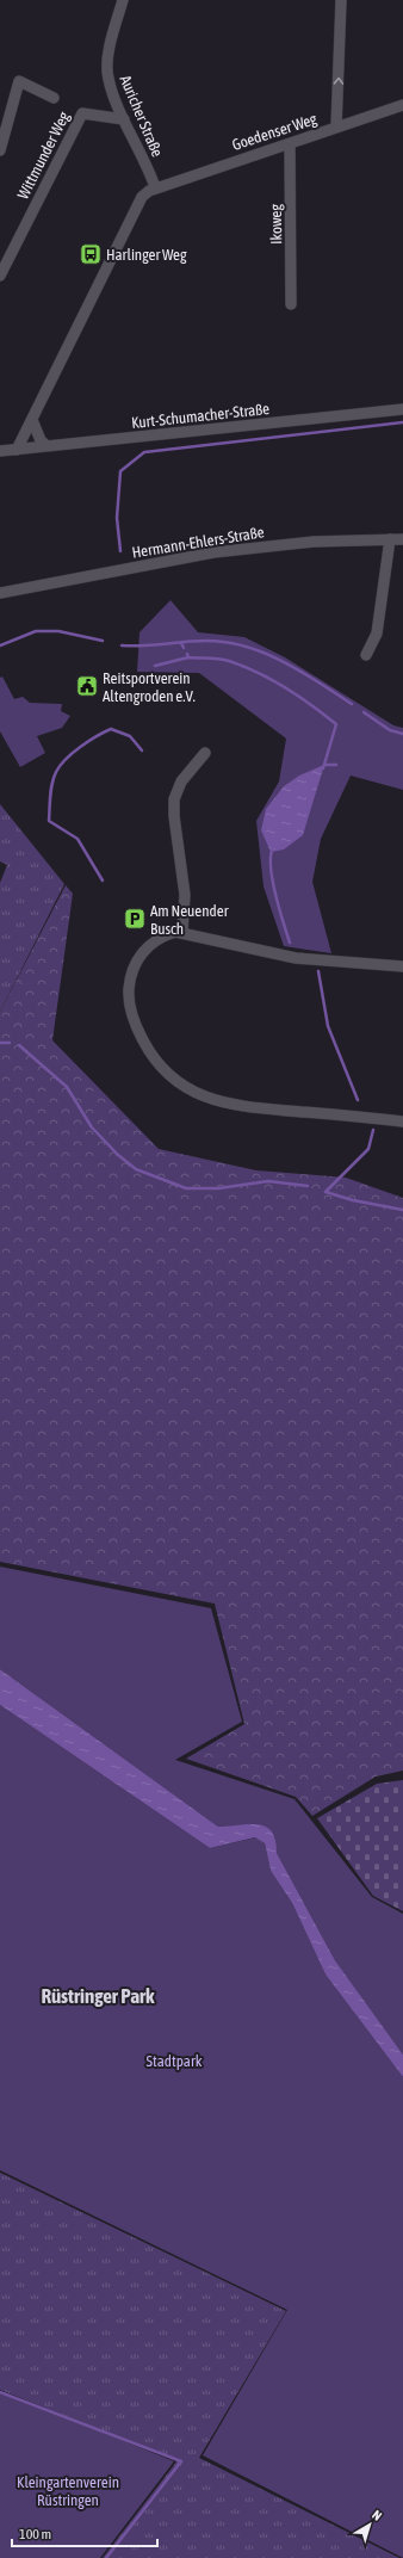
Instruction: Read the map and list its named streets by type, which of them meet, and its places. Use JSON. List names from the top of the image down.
{
  "streets": {
    "street": [
      "Auricher Straße",
      "Goedenser Weg",
      "Wittmunder Weg",
      "Ikoweg",
      "Kurt-Schumacher-Straße",
      "Hermann-Ehlers-Straße"
    ]
  },
  "crossings": [
    ["Auricher Straße", "Goedenser Weg"],
    ["Auricher Straße", "Wittmunder Weg"],
    ["Goedenser Weg", "Ikoweg"]
  ],
  "districts": ["Rüstringer Park"],
  "parks": ["Stadtpark", "Kleingartenverein Rüstringen"],
  "places": {
    "bus stop": ["Harlinger Weg"],
    "public building": ["Reitsportverein Altengroden e.V."],
    "parking": ["Am Neuender Busch"]
  },
  "scale_bar": "100 m",
  "north": "top right"
}
